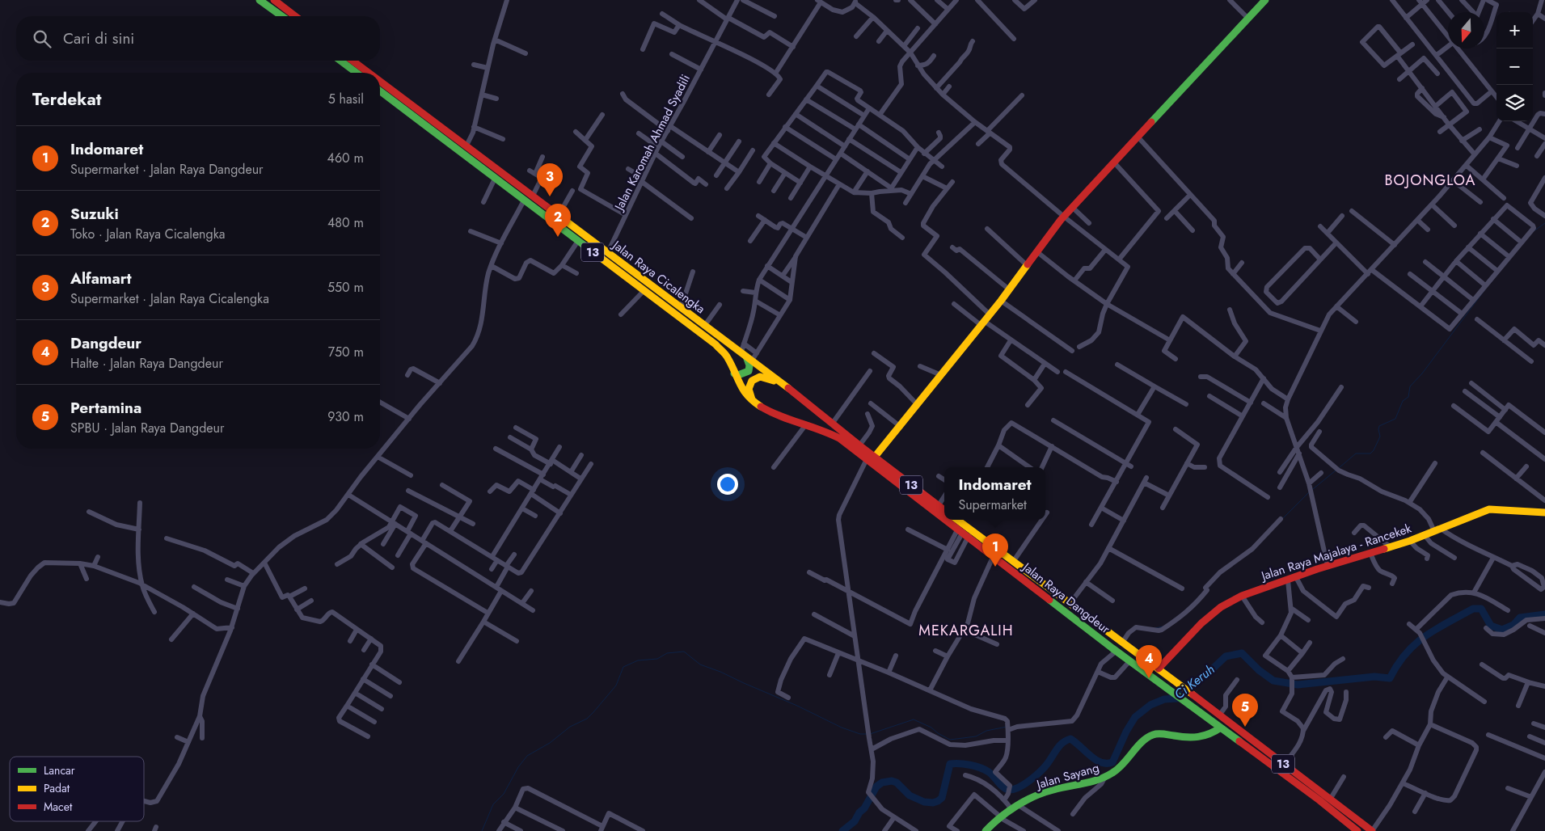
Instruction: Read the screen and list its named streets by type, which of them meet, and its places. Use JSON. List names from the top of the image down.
{
  "streets": {
    "main road": [
      "13",
      "Jalan Raya Cicalengka",
      "Jalan Raya Majalaya - Rancekek",
      "Jalan Raya Dangdeur",
      "Jalan Sayang"
    ],
    "street": ["Jalan Karomah Ahmad Syadili"]
  },
  "crossings": [
    ["Jalan Karomah Ahmad Syadili", "Jalan Raya Cicalengka"],
    ["13", "Jalan Raya Cicalengka"],
    ["Jalan Raya Cicalengka", "Jalan Raya Dangdeur"],
    ["Jalan Raya Majalaya - Rancekek", "Jalan Raya Dangdeur"],
    ["Jalan Raya Dangdeur", "Jalan Sayang"]
  ],
  "districts": ["BOJONGLOA", "MEKARGALIH"],
  "water": ["Ci Keruh"],
  "legend": ["Lancar", "Padat", "Macet"],
  "north": "bottom",
  "page": {
    "map_buttons": ["+", "−"],
    "search": "Cari di sini",
    "heading": ["Terdekat", "5 hasil"],
    "list": [
      {
        "mark": "1",
        "name": "Indomaret",
        "note": "Supermarket · Jalan Raya Dangdeur",
        "value": "460 m"
      },
      {
        "mark": "2",
        "name": "Suzuki",
        "note": "Toko · Jalan Raya Cicalengka",
        "value": "480 m"
      },
      {
        "mark": "3",
        "name": "Alfamart",
        "note": "Supermarket · Jalan Raya Cicalengka",
        "value": "550 m"
      },
      {
        "mark": "4",
        "name": "Dangdeur",
        "note": "Halte · Jalan Raya Dangdeur",
        "value": "750 m"
      },
      {
        "mark": "5",
        "name": "Pertamina",
        "note": "SPBU · Jalan Raya Dangdeur",
        "value": "930 m"
      }
    ],
    "pins": [
      "3",
      "2",
      "1",
      "4",
      "5"
    ],
    "popup": ["Indomaret", "Supermarket"]
  }
}
